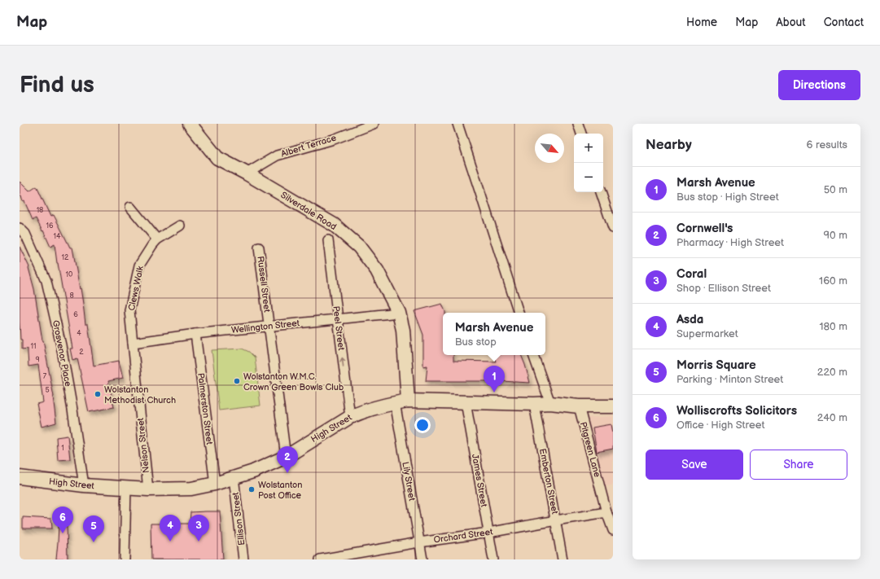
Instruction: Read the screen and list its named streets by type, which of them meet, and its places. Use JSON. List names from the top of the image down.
{
  "streets": {
    "main road": ["Silverdale Road", "High Street"],
    "street": [
      "Albert Terrace",
      "Russell Street",
      "Clews Walk",
      "Wellington Street",
      "Peel Street",
      "Grosvenor Place",
      "Palmerston Street",
      "Nelson Street",
      "Pitgreen Lane",
      "James Street",
      "Lily Street",
      "Emberton Street",
      "Ellison Street",
      "Orchard Street"
    ]
  },
  "crossings": [
    ["Albert Terrace", "Silverdale Road"],
    ["Silverdale Road", "Wellington Street"],
    ["Silverdale Road", "High Street"],
    ["Russell Street", "Wellington Street"],
    ["Russell Street", "High Street"],
    ["Clews Walk", "Wellington Street"],
    ["Clews Walk", "Nelson Street"],
    ["Wellington Street", "Peel Street"],
    ["Wellington Street", "Palmerston Street"],
    ["Wellington Street", "Nelson Street"],
    ["Peel Street", "High Street"],
    ["Grosvenor Place", "High Street"],
    ["Palmerston Street", "High Street"],
    ["High Street", "Nelson Street"],
    ["High Street", "Pitgreen Lane"],
    ["High Street", "James Street"],
    ["High Street", "Lily Street"],
    ["High Street", "Emberton Street"],
    ["High Street", "Ellison Street"],
    ["Pitgreen Lane", "Orchard Street"],
    ["James Street", "Orchard Street"],
    ["Lily Street", "Orchard Street"],
    ["Emberton Street", "Orchard Street"]
  ],
  "one_way": ["Peel Street"],
  "places": ["Wolstanton W.M.C. Crown Green Bowls Club", "Wolstanton Methodist Church", "Wolstanton Post Office"],
  "house_numbers": [
    "18",
    "16",
    "14",
    "12",
    "10",
    "8",
    "6",
    "4",
    "11",
    "2",
    "9",
    "7",
    "5",
    "1"
  ],
  "north": "bottom right",
  "page": {
    "header": "Map",
    "nav": [
      "Home",
      "Map",
      "About",
      "Contact"
    ],
    "buttons": [
      "Directions",
      ["Save", "Share"]
    ],
    "title": "Find us",
    "heading": ["Nearby", "6 results"],
    "map_buttons": ["+", "−"],
    "list": [
      {
        "mark": "1",
        "name": "Marsh Avenue",
        "note": "Bus stop · High Street",
        "value": "50 m"
      },
      {
        "mark": "2",
        "name": "Cornwell's",
        "note": "Pharmacy · High Street",
        "value": "90 m"
      },
      {
        "mark": "3",
        "name": "Coral",
        "note": "Shop · Ellison Street",
        "value": "160 m"
      },
      {
        "mark": "4",
        "name": "Asda",
        "note": "Supermarket",
        "value": "180 m"
      },
      {
        "mark": "5",
        "name": "Morris Square",
        "note": "Parking · Minton Street",
        "value": "220 m"
      },
      {
        "mark": "6",
        "name": "Wolliscrofts Solicitors",
        "note": "Office · High Street",
        "value": "240 m"
      }
    ],
    "popup": ["Marsh Avenue", "Bus stop"],
    "pins": [
      "1",
      "2",
      "6",
      "3",
      "4",
      "5"
    ]
  }
}
